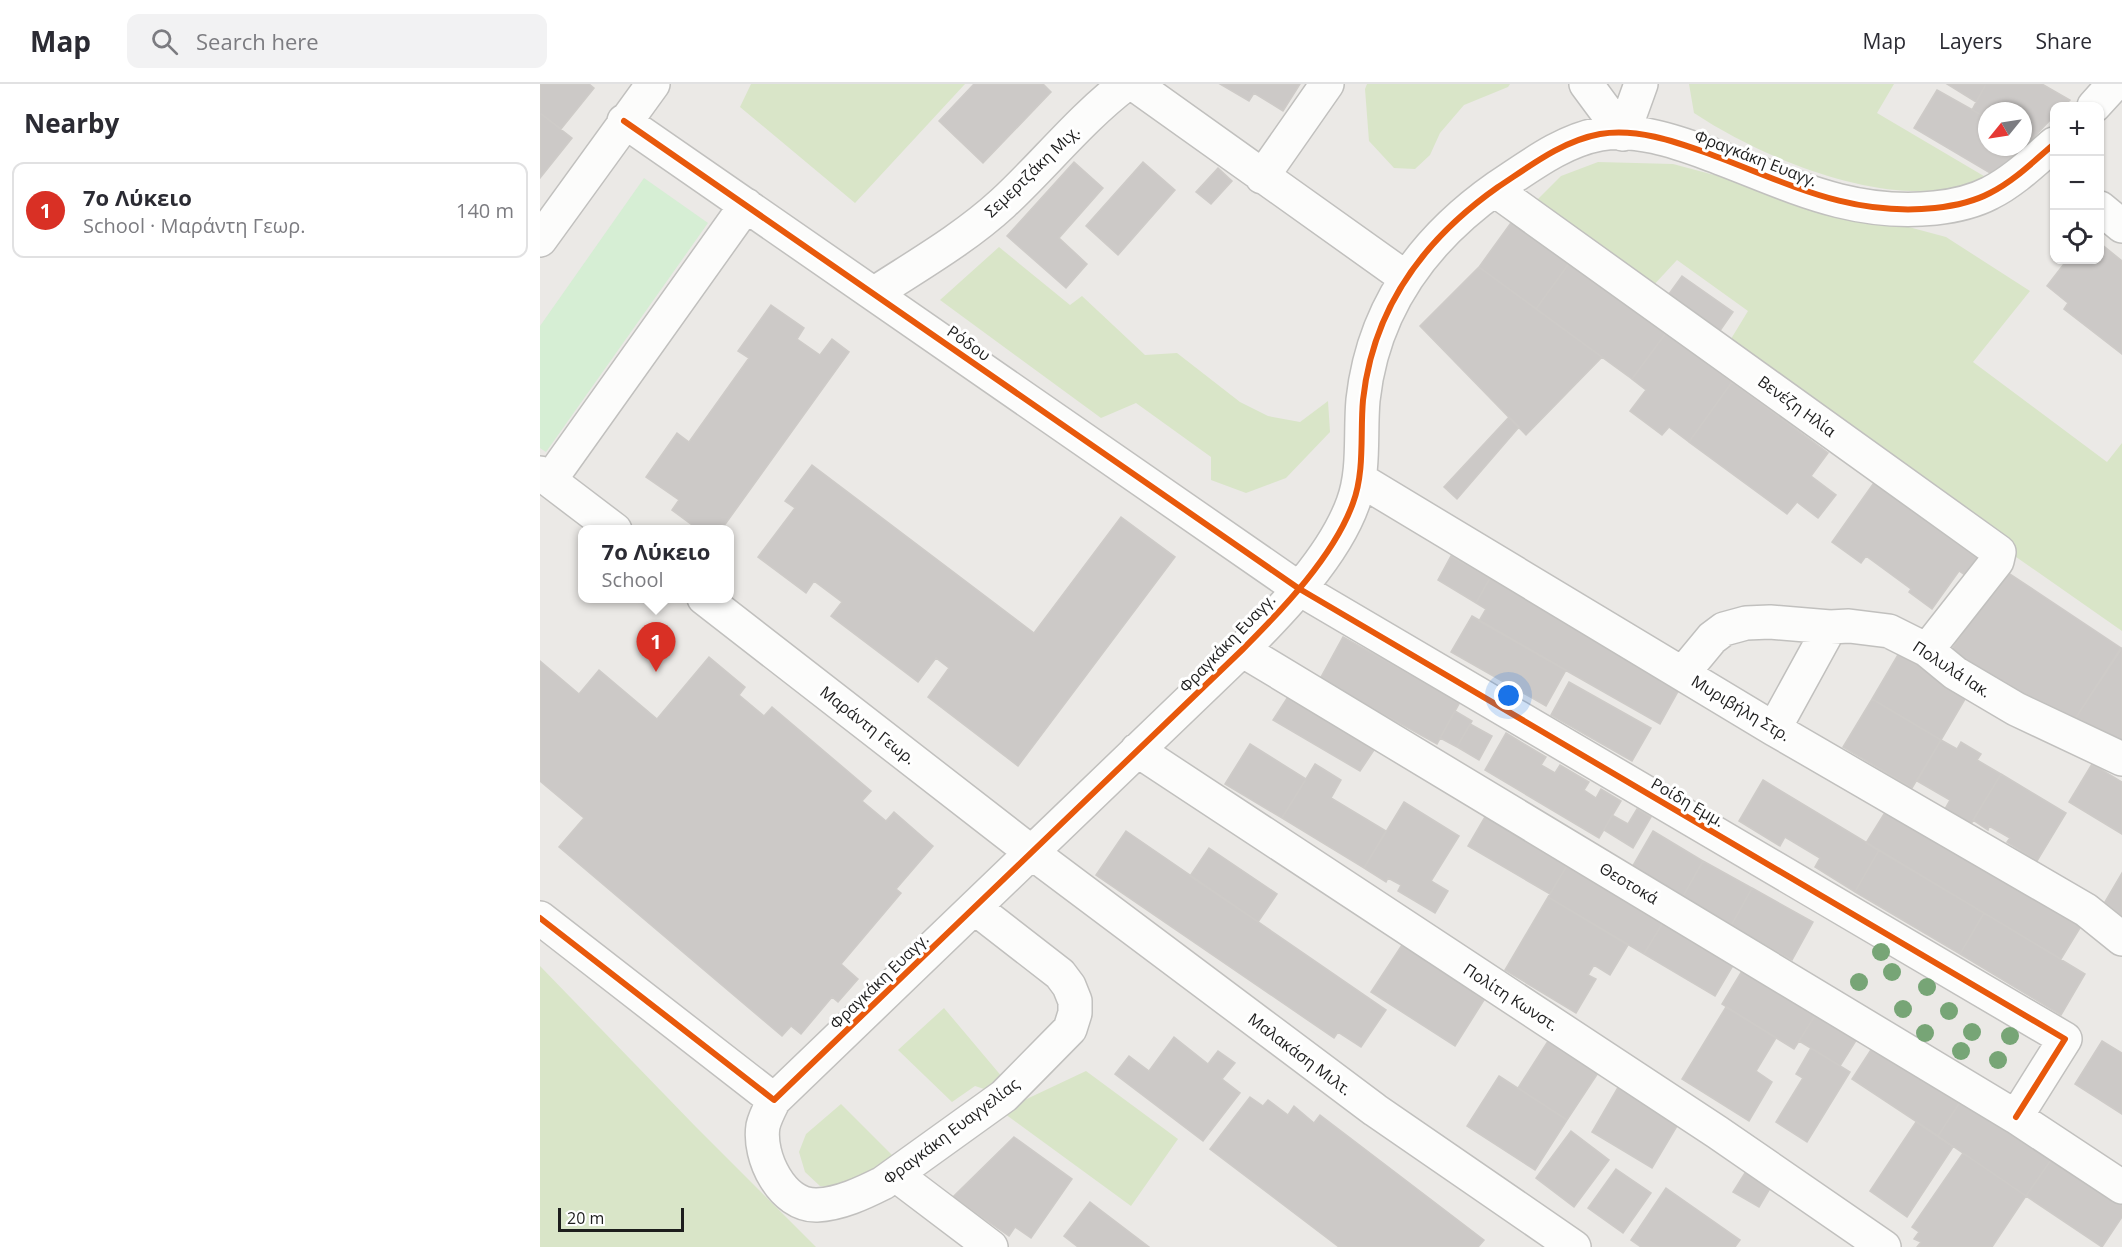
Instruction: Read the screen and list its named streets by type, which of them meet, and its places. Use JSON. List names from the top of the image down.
{
  "streets": {
    "street": [
      "Φραγκάκη Ευαγγ.",
      "Σεμερτζάκη Μιχ.",
      "Ρόδου",
      "Βενέζη Ηλία",
      "Πολυλά Ιακ.",
      "Μυριβήλη Στρ.",
      "Μαράντη Γεωρ.",
      "Ροίδη Εμμ.",
      "Θεοτοκά",
      "Πολίτη Κωνστ.",
      "Μαλακάση Μιλτ.",
      "Φραγκάκη Ευαγγελίας"
    ]
  },
  "crossings": [
    ["Φραγκάκη Ευαγγ.", "Ρόδου"],
    ["Φραγκάκη Ευαγγ.", "Βενέζη Ηλία"],
    ["Φραγκάκη Ευαγγ.", "Μυριβήλη Στρ."],
    ["Φραγκάκη Ευαγγ.", "Μαράντη Γεωρ."],
    ["Φραγκάκη Ευαγγ.", "Ροίδη Εμμ."],
    ["Φραγκάκη Ευαγγ.", "Θεοτοκά"],
    ["Φραγκάκη Ευαγγ.", "Πολίτη Κωνστ."],
    ["Φραγκάκη Ευαγγ.", "Μαλακάση Μιλτ."],
    ["Φραγκάκη Ευαγγ.", "Φραγκάκη Ευαγγελίας"],
    ["Σεμερτζάκη Μιχ.", "Ρόδου"],
    ["Ρόδου", "Ροίδη Εμμ."],
    ["Βενέζη Ηλία", "Πολυλά Ιακ."],
    ["Πολυλά Ιακ.", "Μυριβήλη Στρ."],
    ["Μαράντη Γεωρ.", "Μαλακάση Μιλτ."],
    ["Ροίδη Εμμ.", "Θεοτοκά"]
  ],
  "scale_bar": "20 m",
  "north": "bottom left",
  "page": {
    "header": "Map",
    "search": "Search here",
    "nav": ["Map", "Layers", "Share"],
    "heading": "Nearby",
    "map_buttons": ["+", "−"],
    "list": [
      {
        "mark": "1",
        "name": "7o Λύκειο",
        "note": "School · Μαράντη Γεωρ.",
        "value": "140 m"
      }
    ],
    "popup": ["7o Λύκειο", "School"],
    "pins": "1",
    "scale": "20 m"
  }
}
